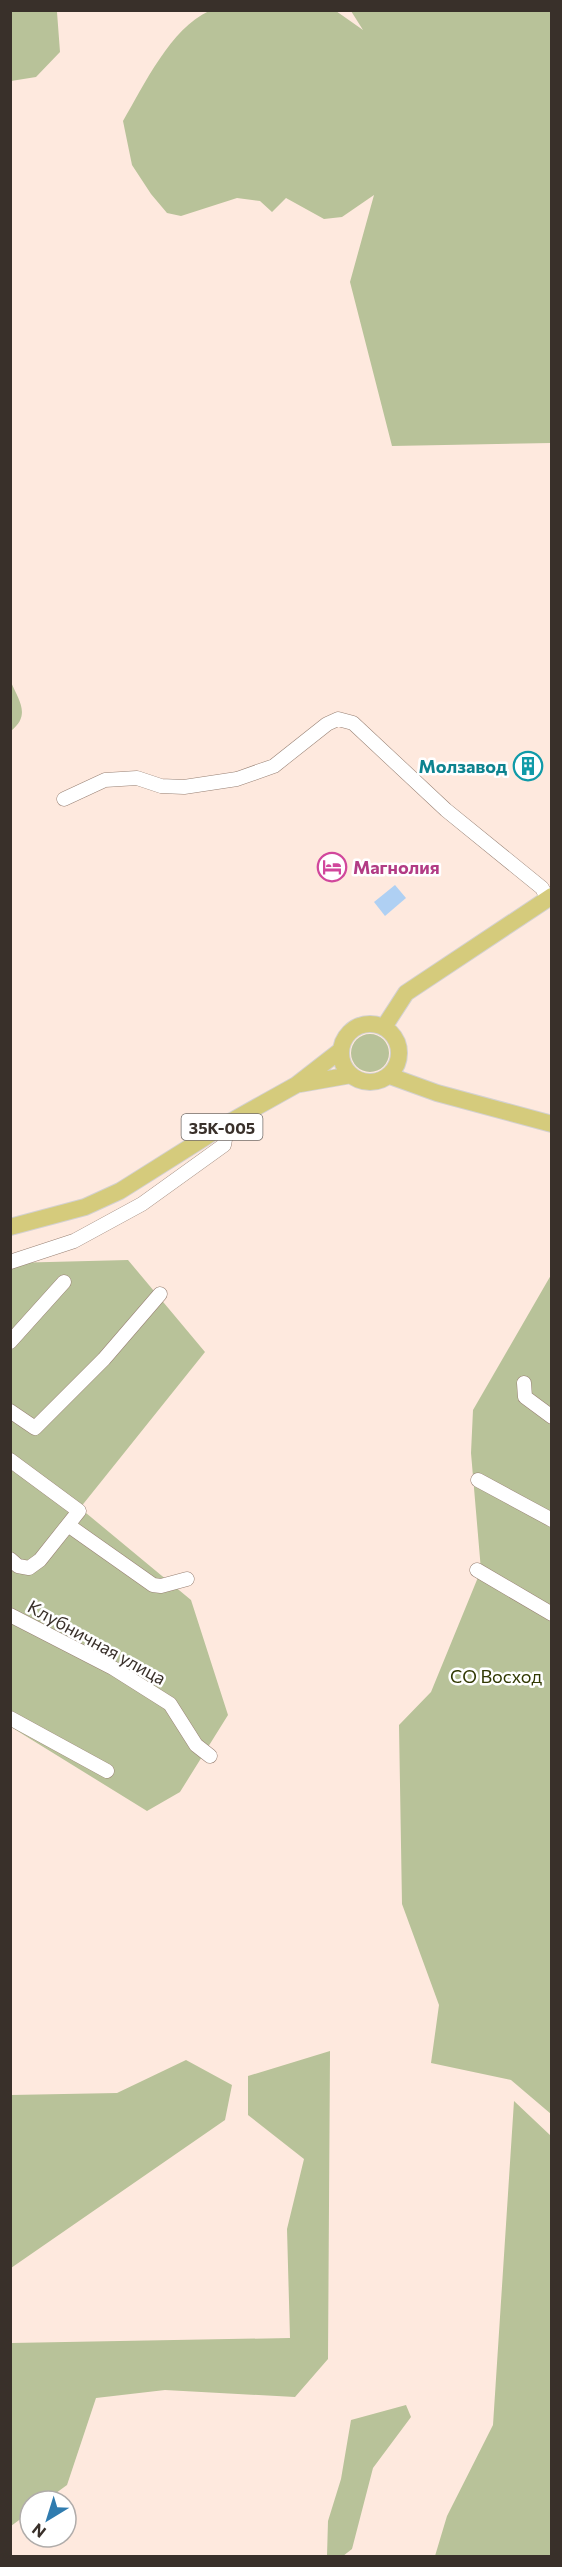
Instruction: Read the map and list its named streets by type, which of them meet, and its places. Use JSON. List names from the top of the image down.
{
  "streets": {
    "main road": ["35К-005"],
    "street": ["Клубничная улица"]
  },
  "parks": ["СО Восход"],
  "places": {
    "building": ["Молзавод"],
    "hotel": ["Магнолия"]
  },
  "north": "bottom left"
}
